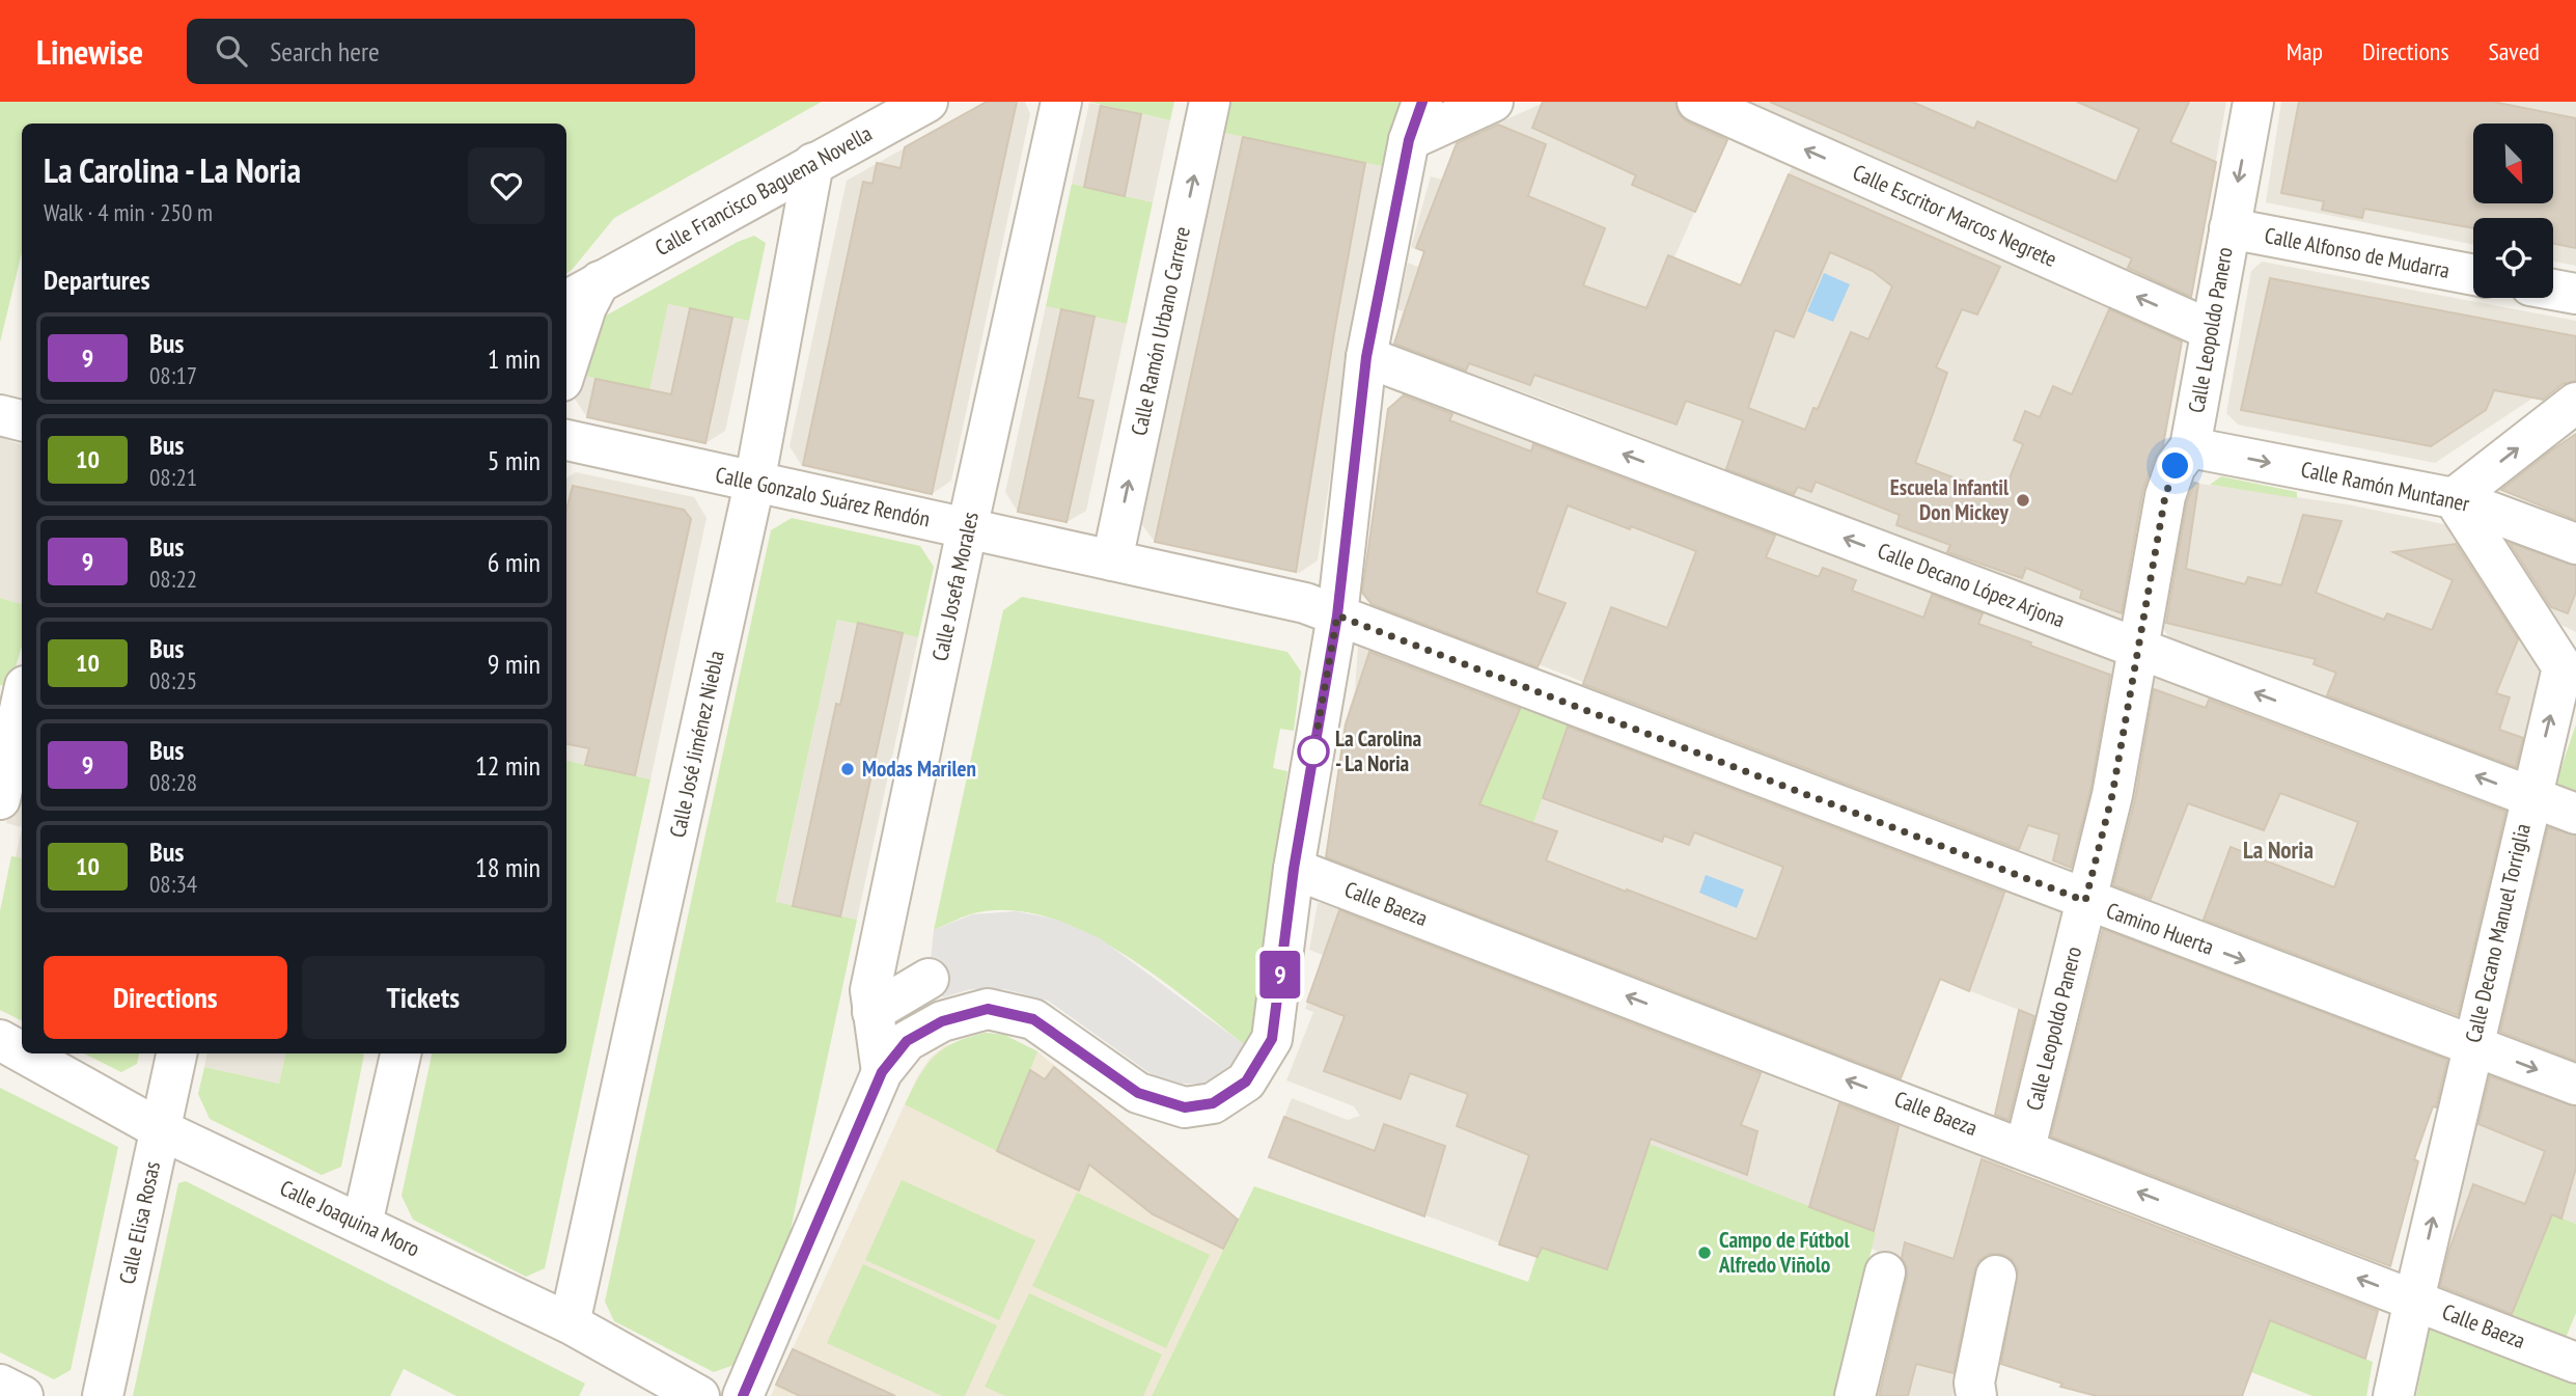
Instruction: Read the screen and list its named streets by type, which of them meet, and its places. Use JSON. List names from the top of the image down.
{
  "streets": {
    "street": [
      "Calle Francisco Baguena Novella",
      "Calle Escritor Marcos Negrete",
      "Calle Alfonso de Mudarra",
      "Calle Leopoldo Panero",
      "Calle Ramón Urbano Carrere",
      "Calle Ramón Muntaner",
      "Calle Gonzalo Suárez Rendón",
      "Calle Decano López Arjona",
      "Calle Josefa Morales",
      "Calle José Jiménez Niebla",
      "Calle Baeza",
      "Camino Huerta",
      "Calle Decano Manuel Torriglia",
      "Calle Joaquina Moro",
      "Calle Elisa Rosas"
    ]
  },
  "crossings": [
    ["Calle Francisco Baguena Novella", "Calle José Jiménez Niebla"],
    ["Calle Escritor Marcos Negrete", "Calle Leopoldo Panero"],
    ["Calle Alfonso de Mudarra", "Calle Leopoldo Panero"],
    ["Calle Leopoldo Panero", "Calle Ramón Muntaner"],
    ["Calle Leopoldo Panero", "Calle Decano López Arjona"],
    ["Calle Leopoldo Panero", "Calle Baeza"],
    ["Calle Leopoldo Panero", "Camino Huerta"],
    ["Calle Ramón Urbano Carrere", "Calle Gonzalo Suárez Rendón"],
    ["Calle Ramón Muntaner", "Calle Decano Manuel Torriglia"],
    ["Calle Gonzalo Suárez Rendón", "Calle Josefa Morales"],
    ["Calle Gonzalo Suárez Rendón", "Calle José Jiménez Niebla"],
    ["Calle Gonzalo Suárez Rendón", "Camino Huerta"],
    ["Calle Decano López Arjona", "Calle Decano Manuel Torriglia"],
    ["Calle José Jiménez Niebla", "Calle Joaquina Moro"],
    ["Calle Baeza", "Calle Decano Manuel Torriglia"],
    ["Camino Huerta", "Calle Decano Manuel Torriglia"],
    ["Calle Joaquina Moro", "Calle Elisa Rosas"]
  ],
  "one_way": [
    "Calle Escritor Marcos Negrete",
    "Calle Ramón Muntaner",
    "Calle Decano López Arjona",
    "Calle Baeza",
    "Camino Huerta",
    "Calle Decano Manuel Torriglia"
  ],
  "districts": ["La Noria"],
  "places": [
    "Escuela Infantil Don Mickey",
    "La Carolina - La Noria",
    "Modas Marilen",
    "Campo de Fútbol Alfredo Viñolo"
  ],
  "lines": ["bus line 9"],
  "north": "bottom right",
  "page": {
    "header": "Linewise",
    "search": "Search here",
    "nav": ["Map", "Directions", "Saved"],
    "on_map": "9",
    "heading": [
      ["La Carolina - La Noria", "Walk · 4 min · 250 m"],
      "Departures"
    ],
    "list": [
      {
        "mark": "9",
        "name": "Bus",
        "note": "08:17",
        "value": "1 min"
      },
      {
        "mark": "10",
        "name": "Bus",
        "note": "08:21",
        "value": "5 min"
      },
      {
        "mark": "9",
        "name": "Bus",
        "note": "08:22",
        "value": "6 min"
      },
      {
        "mark": "10",
        "name": "Bus",
        "note": "08:25",
        "value": "9 min"
      },
      {
        "mark": "9",
        "name": "Bus",
        "note": "08:28",
        "value": "12 min"
      },
      {
        "mark": "10",
        "name": "Bus",
        "note": "08:34",
        "value": "18 min"
      }
    ],
    "buttons": ["Directions", "Tickets"]
  }
}
